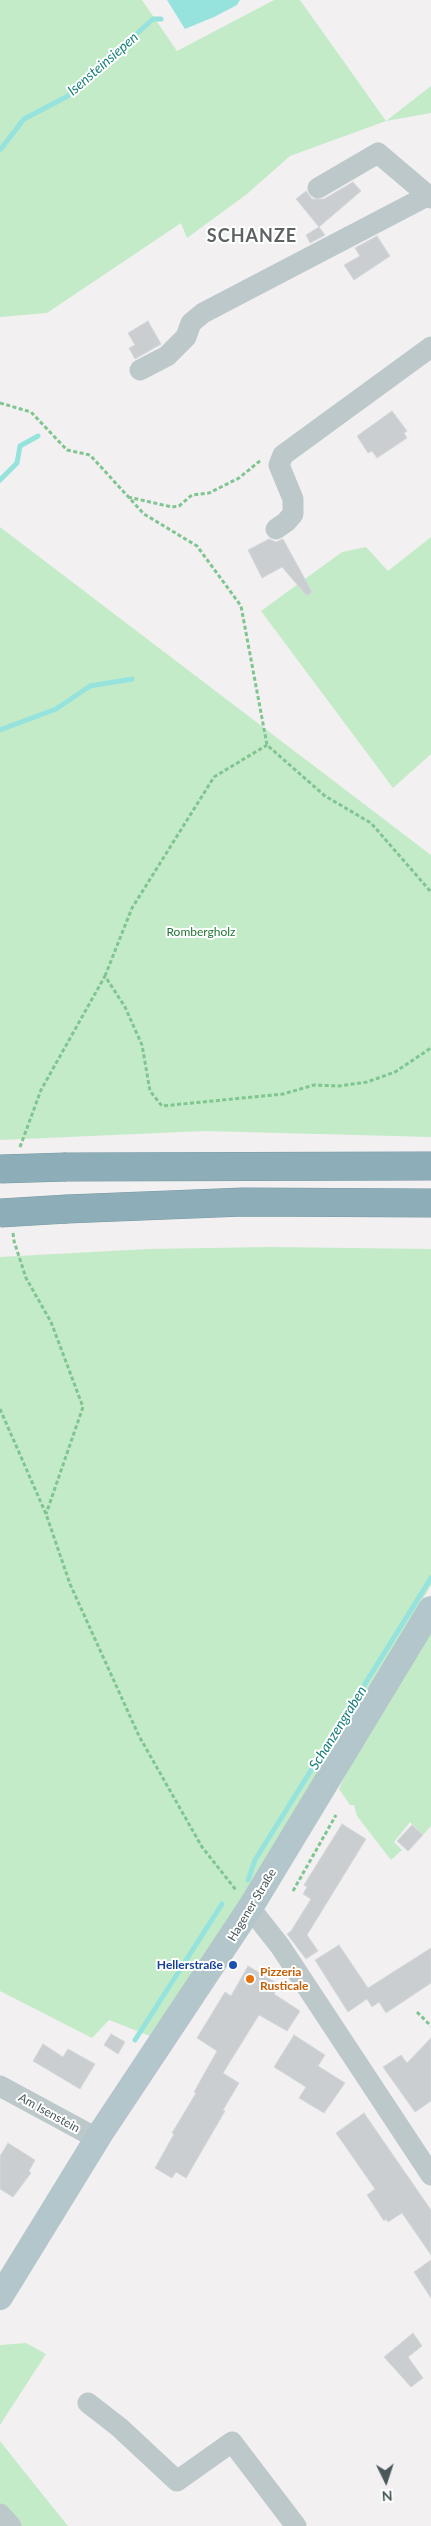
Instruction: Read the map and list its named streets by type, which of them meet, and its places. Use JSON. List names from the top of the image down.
{
  "streets": {
    "main road": ["Hagener Straße"],
    "street": ["Am Isenstein"]
  },
  "crossings": [
    ["Hagener Straße", "Am Isenstein"]
  ],
  "districts": ["SCHANZE"],
  "water": ["Isensteinsiepen", "Schanzengraben"],
  "parks": ["Rombergholz"],
  "places": ["Hellerstraße", "Pizzeria Rusticale"],
  "north": "bottom"
}
